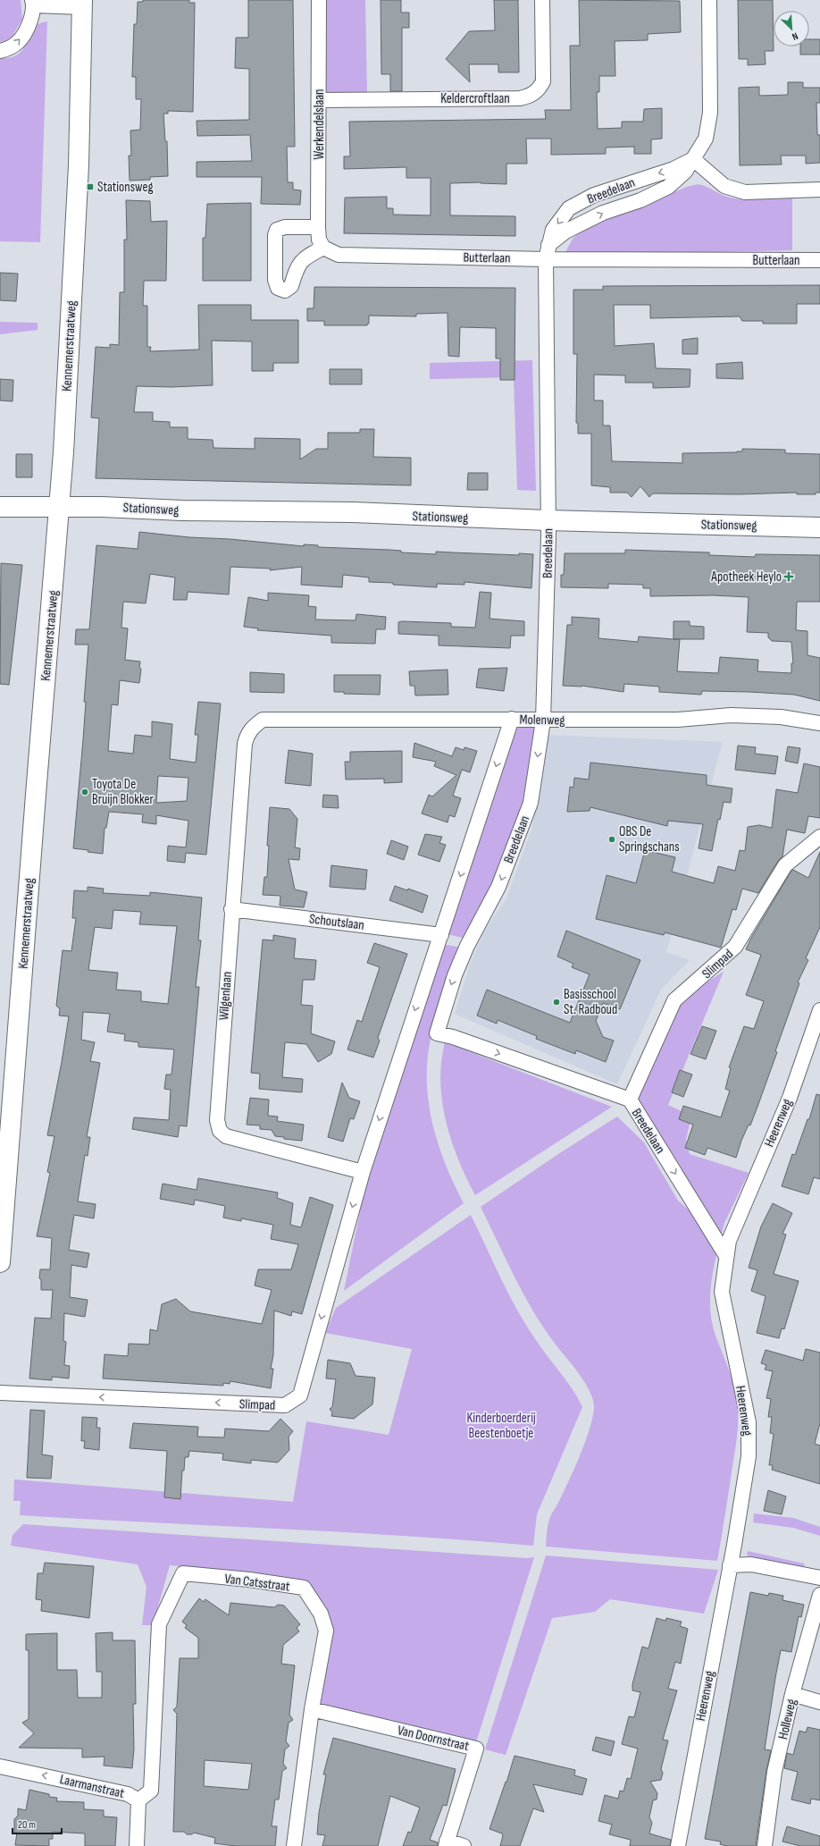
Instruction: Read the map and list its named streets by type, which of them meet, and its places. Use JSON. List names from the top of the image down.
{
  "streets": {
    "main road": ["Kennemerstraatweg", "Stationsweg"],
    "street": [
      "Keldercroftlaan",
      "Werkendelslaan",
      "Breedelaan",
      "Butterlaan",
      "Molenweg",
      "Schoutslaan",
      "Slimpad",
      "Wilgenlaan",
      "Heerenweg",
      "Van Catsstraat",
      "Holleweg",
      "Van Doornstraat",
      "Laarmanstraat"
    ]
  },
  "crossings": [
    ["Keldercroftlaan", "Werkendelslaan"],
    ["Werkendelslaan", "Butterlaan"],
    ["Breedelaan", "Butterlaan"],
    ["Breedelaan", "Stationsweg"],
    ["Breedelaan", "Molenweg"],
    ["Breedelaan", "Slimpad"],
    ["Breedelaan", "Heerenweg"],
    ["Kennemerstraatweg", "Stationsweg"],
    ["Molenweg", "Wilgenlaan"],
    ["Schoutslaan", "Wilgenlaan"],
    ["Slimpad", "Wilgenlaan"],
    ["Van Catsstraat", "Van Doornstraat"],
    ["Van Catsstraat", "Laarmanstraat"]
  ],
  "one_way": ["Laarmanstraat"],
  "parks": ["Kinderboerderij Beestenboetje"],
  "places": {
    "transit": ["Stationsweg"],
    "health": ["Apotheek Heylo"],
    "other": ["Toyota De Bruijn Blokker", "OBS De Springschans", "Basisschool St. Radboud"]
  },
  "scale_bar": "20 m",
  "north": "bottom right"
}
